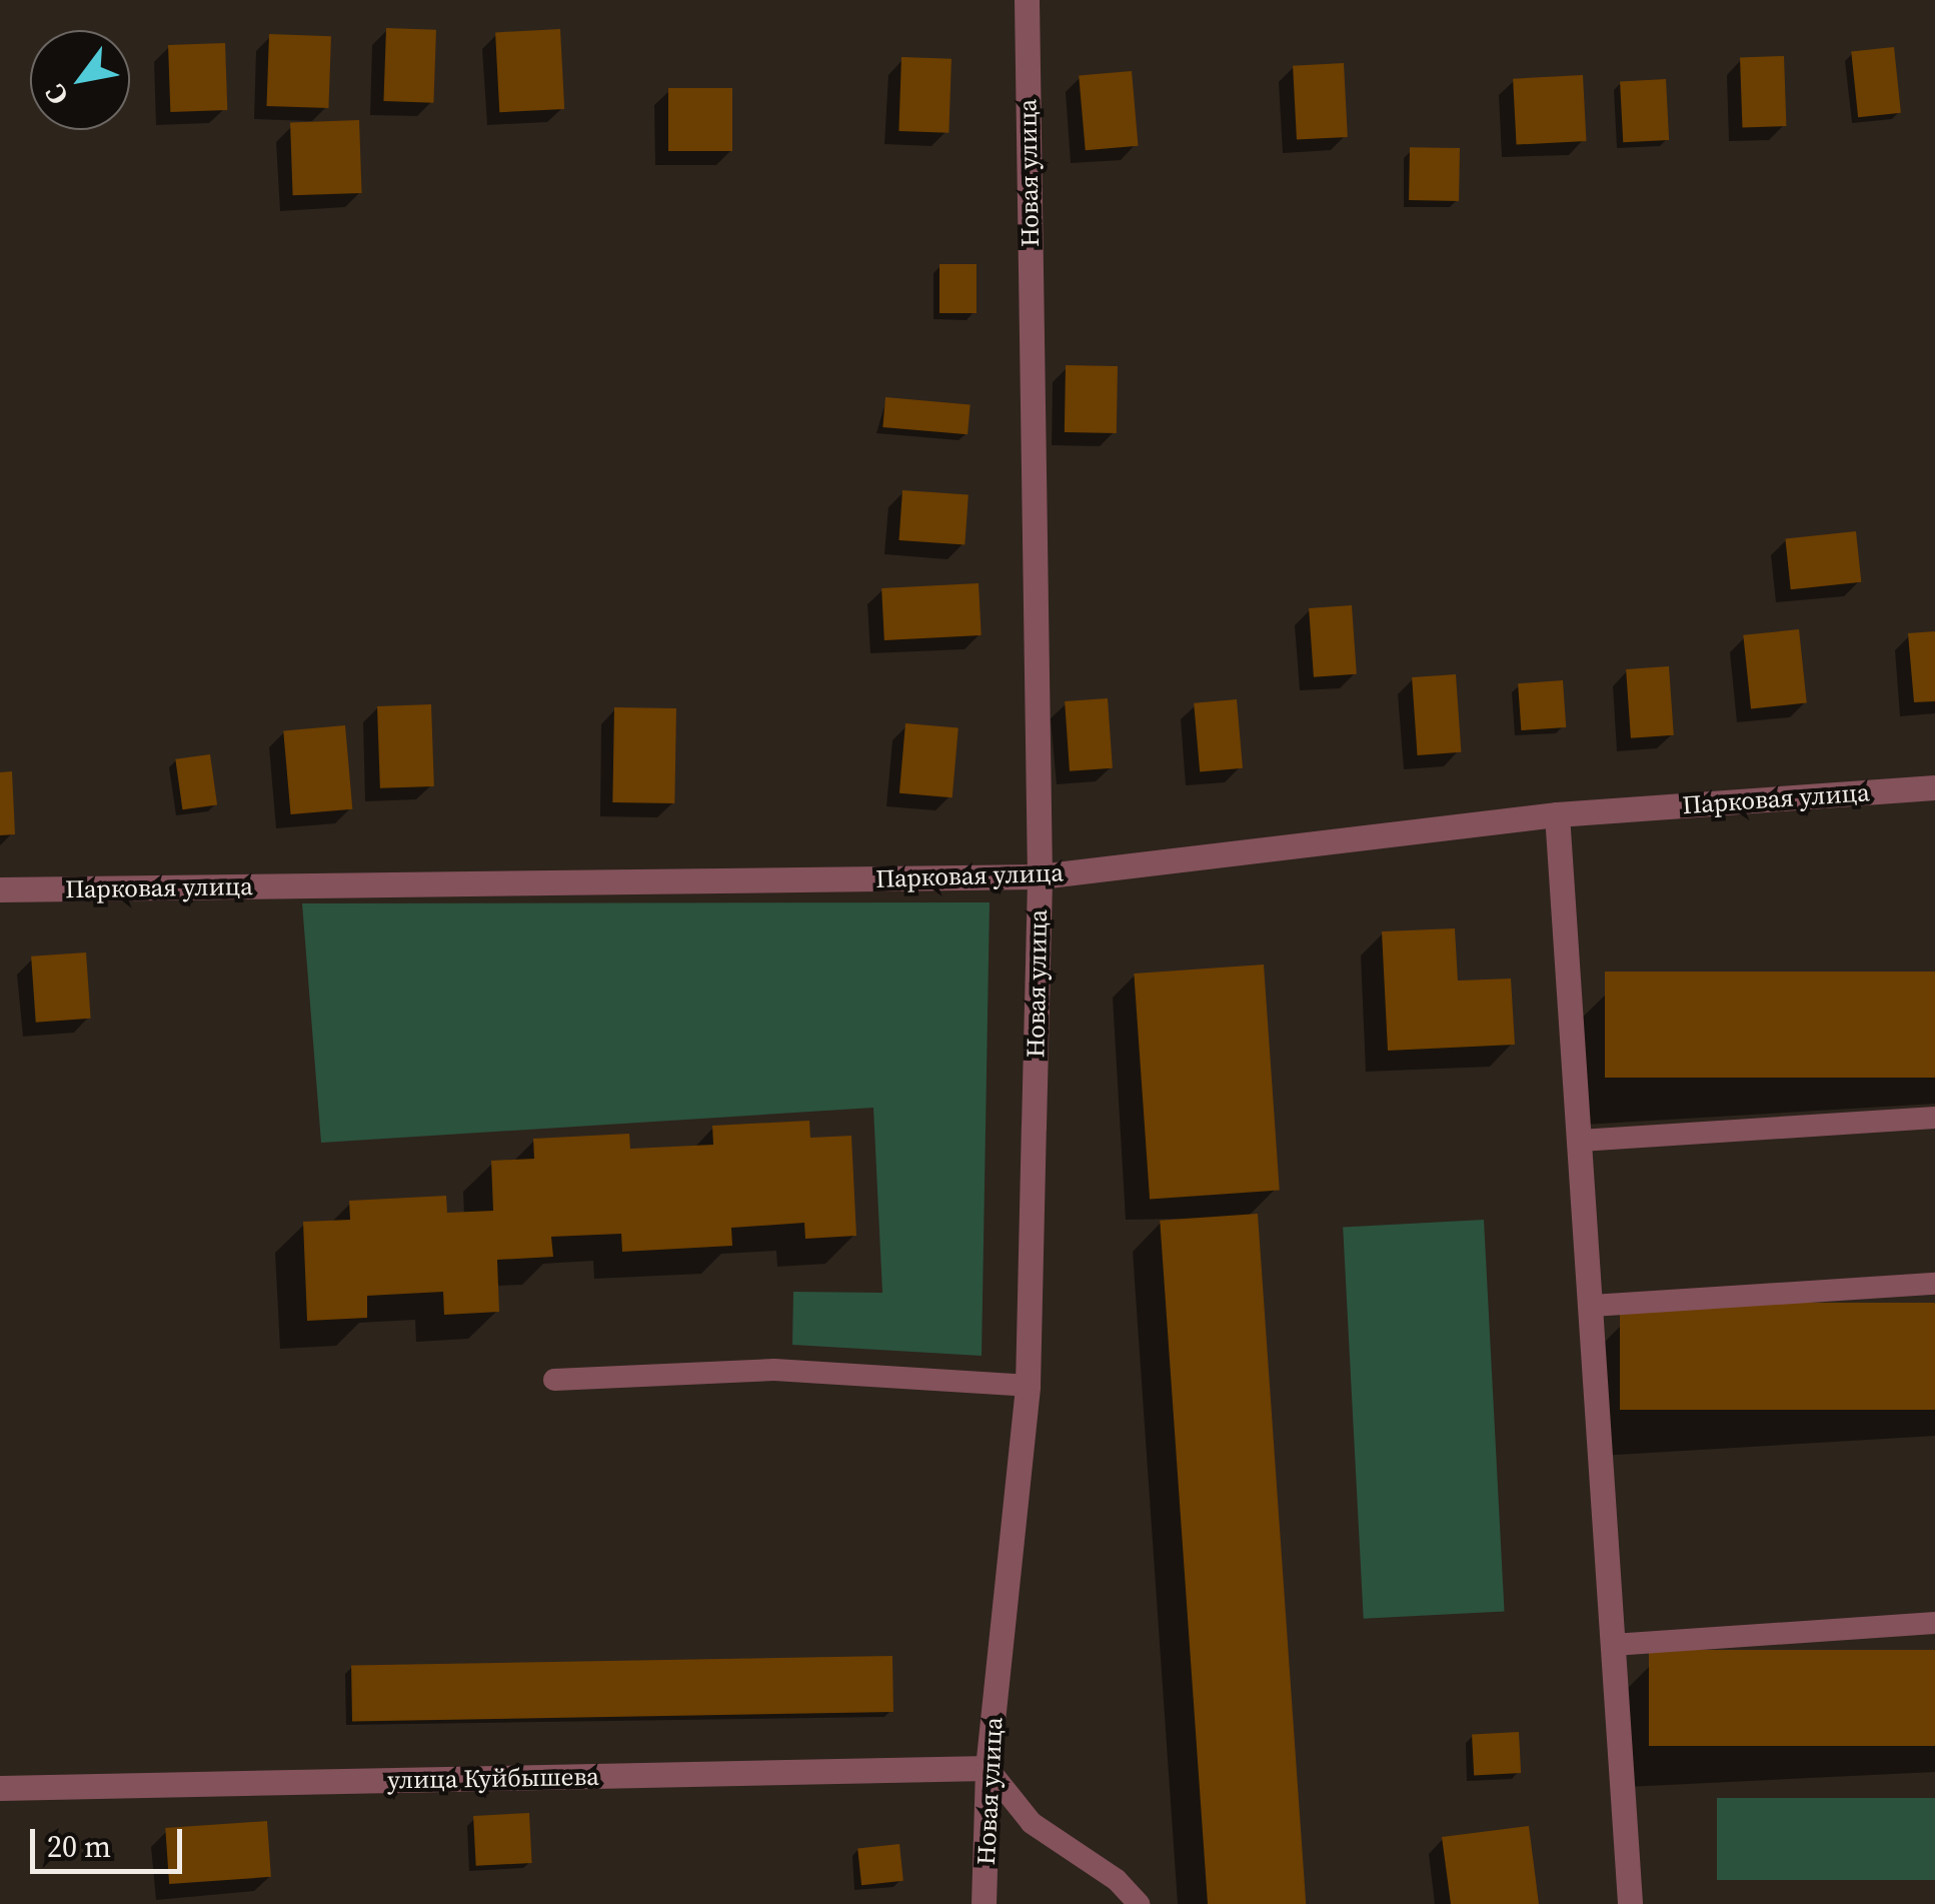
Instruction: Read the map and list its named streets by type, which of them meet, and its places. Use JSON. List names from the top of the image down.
{
  "streets": {
    "street": ["Новая улица", "Парковая улица", "улица Куйбышева"]
  },
  "crossings": [
    ["Новая улица", "Парковая улица"],
    ["Новая улица", "улица Куйбышева"]
  ],
  "scale_bar": "20 m",
  "north": "bottom left"
}
